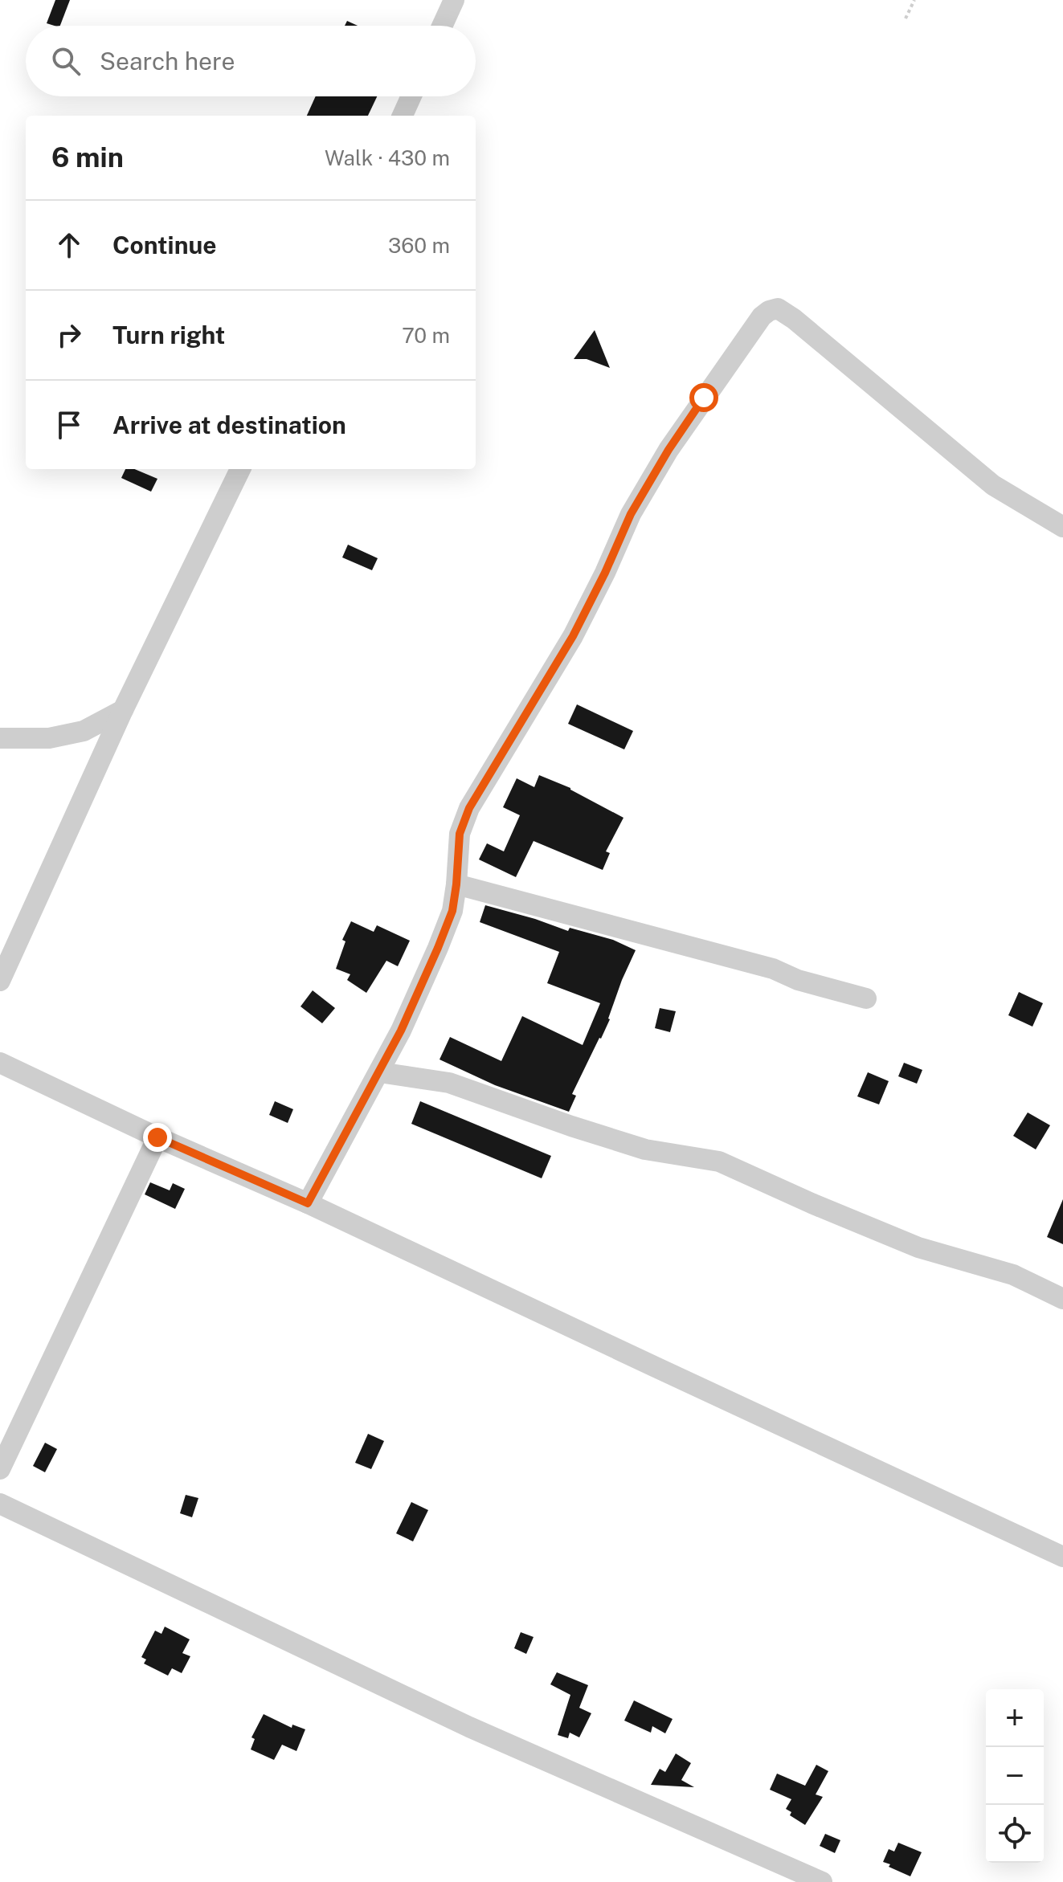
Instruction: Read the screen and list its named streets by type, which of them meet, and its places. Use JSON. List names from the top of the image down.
{
  "page": {
    "search": "Search here",
    "heading": ["6 min", "Walk · 430 m"],
    "list": [
      ["Continue", "360 m"],
      ["Turn right", "70 m"],
      "Arrive at destination"
    ],
    "map_buttons": ["+", "−"]
  }
}
